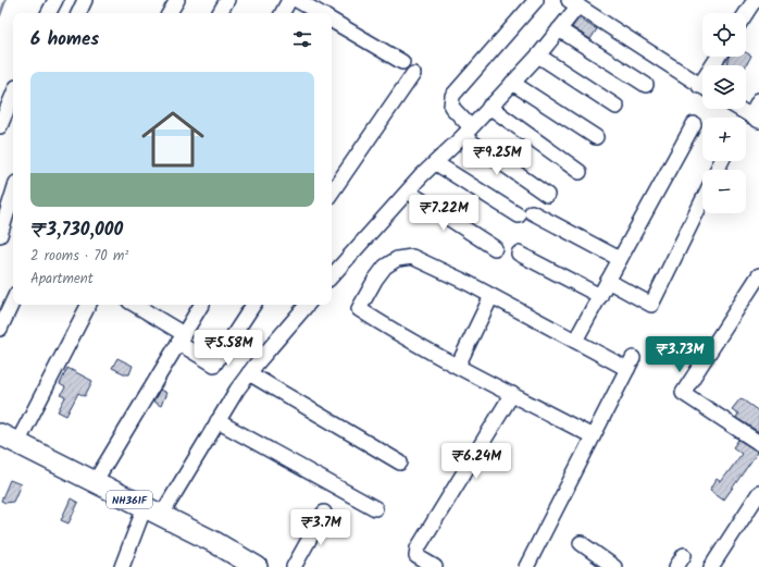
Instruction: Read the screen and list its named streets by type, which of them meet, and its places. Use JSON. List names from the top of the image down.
{
  "streets": {
    "highway": ["NH361F"]
  },
  "page": {
    "map_buttons": ["+", "−"],
    "heading": "6 homes",
    "list": [
      {
        "name": "₹3,730,000",
        "note": "2 rooms · 70 m² · Apartment"
      }
    ],
    "price": [
      "₹9.25M",
      "₹7.22M",
      "₹5.58M",
      "₹3.73M",
      "₹6.24M",
      "₹3.7M"
    ]
  }
}
